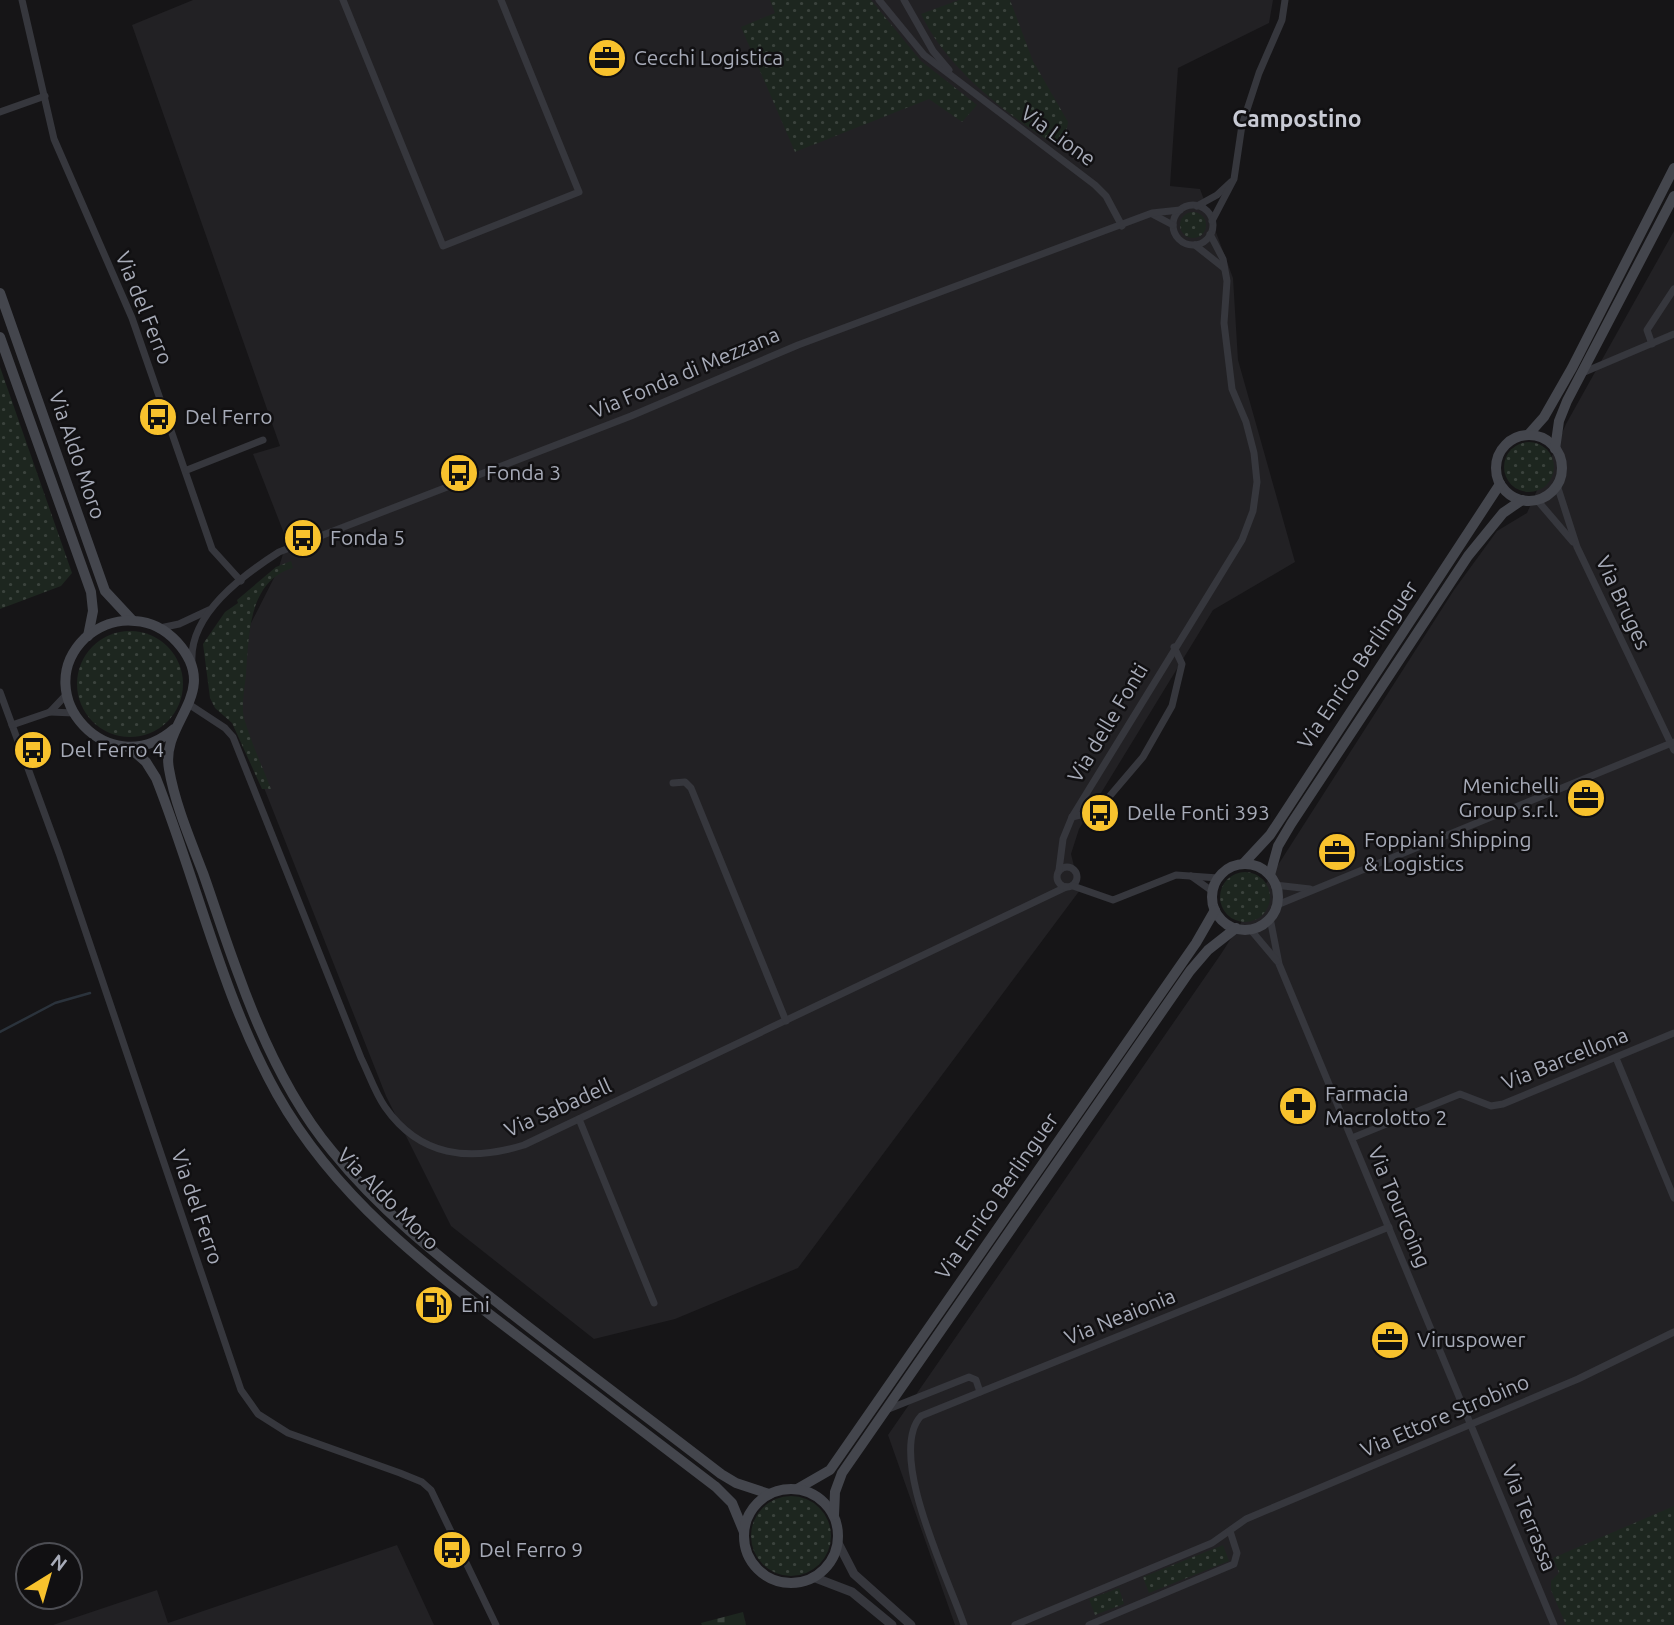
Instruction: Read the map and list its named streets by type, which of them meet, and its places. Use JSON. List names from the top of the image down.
{
  "streets": {
    "main road": ["Via Aldo Moro", "Via Enrico Berlinguer"],
    "street": [
      "Via Lione",
      "Via del Ferro",
      "Via Fonda di Mezzana",
      "Via Bruges",
      "Via delle Fonti",
      "Via Barcellona",
      "Via Sabadell",
      "Via Tourcoing",
      "Via Neaionia",
      "Via Ettore Strobino",
      "Via Terrassa"
    ]
  },
  "crossings": [
    ["Via Lione", "Via Fonda di Mezzana"],
    ["Via del Ferro", "Via Fonda di Mezzana"],
    ["Via Fonda di Mezzana", "Via delle Fonti"],
    ["Via Aldo Moro", "Via Enrico Berlinguer"],
    ["Via Aldo Moro", "Via Sabadell"],
    ["Via Bruges", "Via Enrico Berlinguer"],
    ["Via Enrico Berlinguer", "Via Tourcoing"],
    ["Via delle Fonti", "Via Sabadell"],
    ["Via Barcellona", "Via Tourcoing"],
    ["Via Tourcoing", "Via Neaionia"],
    ["Via Tourcoing", "Via Ettore Strobino"],
    ["Via Tourcoing", "Via Terrassa"],
    ["Via Ettore Strobino", "Via Terrassa"]
  ],
  "districts": ["Campostino"],
  "places": {
    "office": [
      "Cecchi Logistica",
      "Menichelli Group s.r.l.",
      "Foppiani Shipping & Logistics",
      "Viruspower"
    ],
    "bus stop": [
      "Del Ferro",
      "Fonda 3",
      "Fonda 5",
      "Del Ferro 4",
      "Delle Fonti 393",
      "Del Ferro 9"
    ],
    "pharmacy": ["Farmacia Macrolotto 2"],
    "fuel station": ["Eni"]
  },
  "north": "top right"
}
